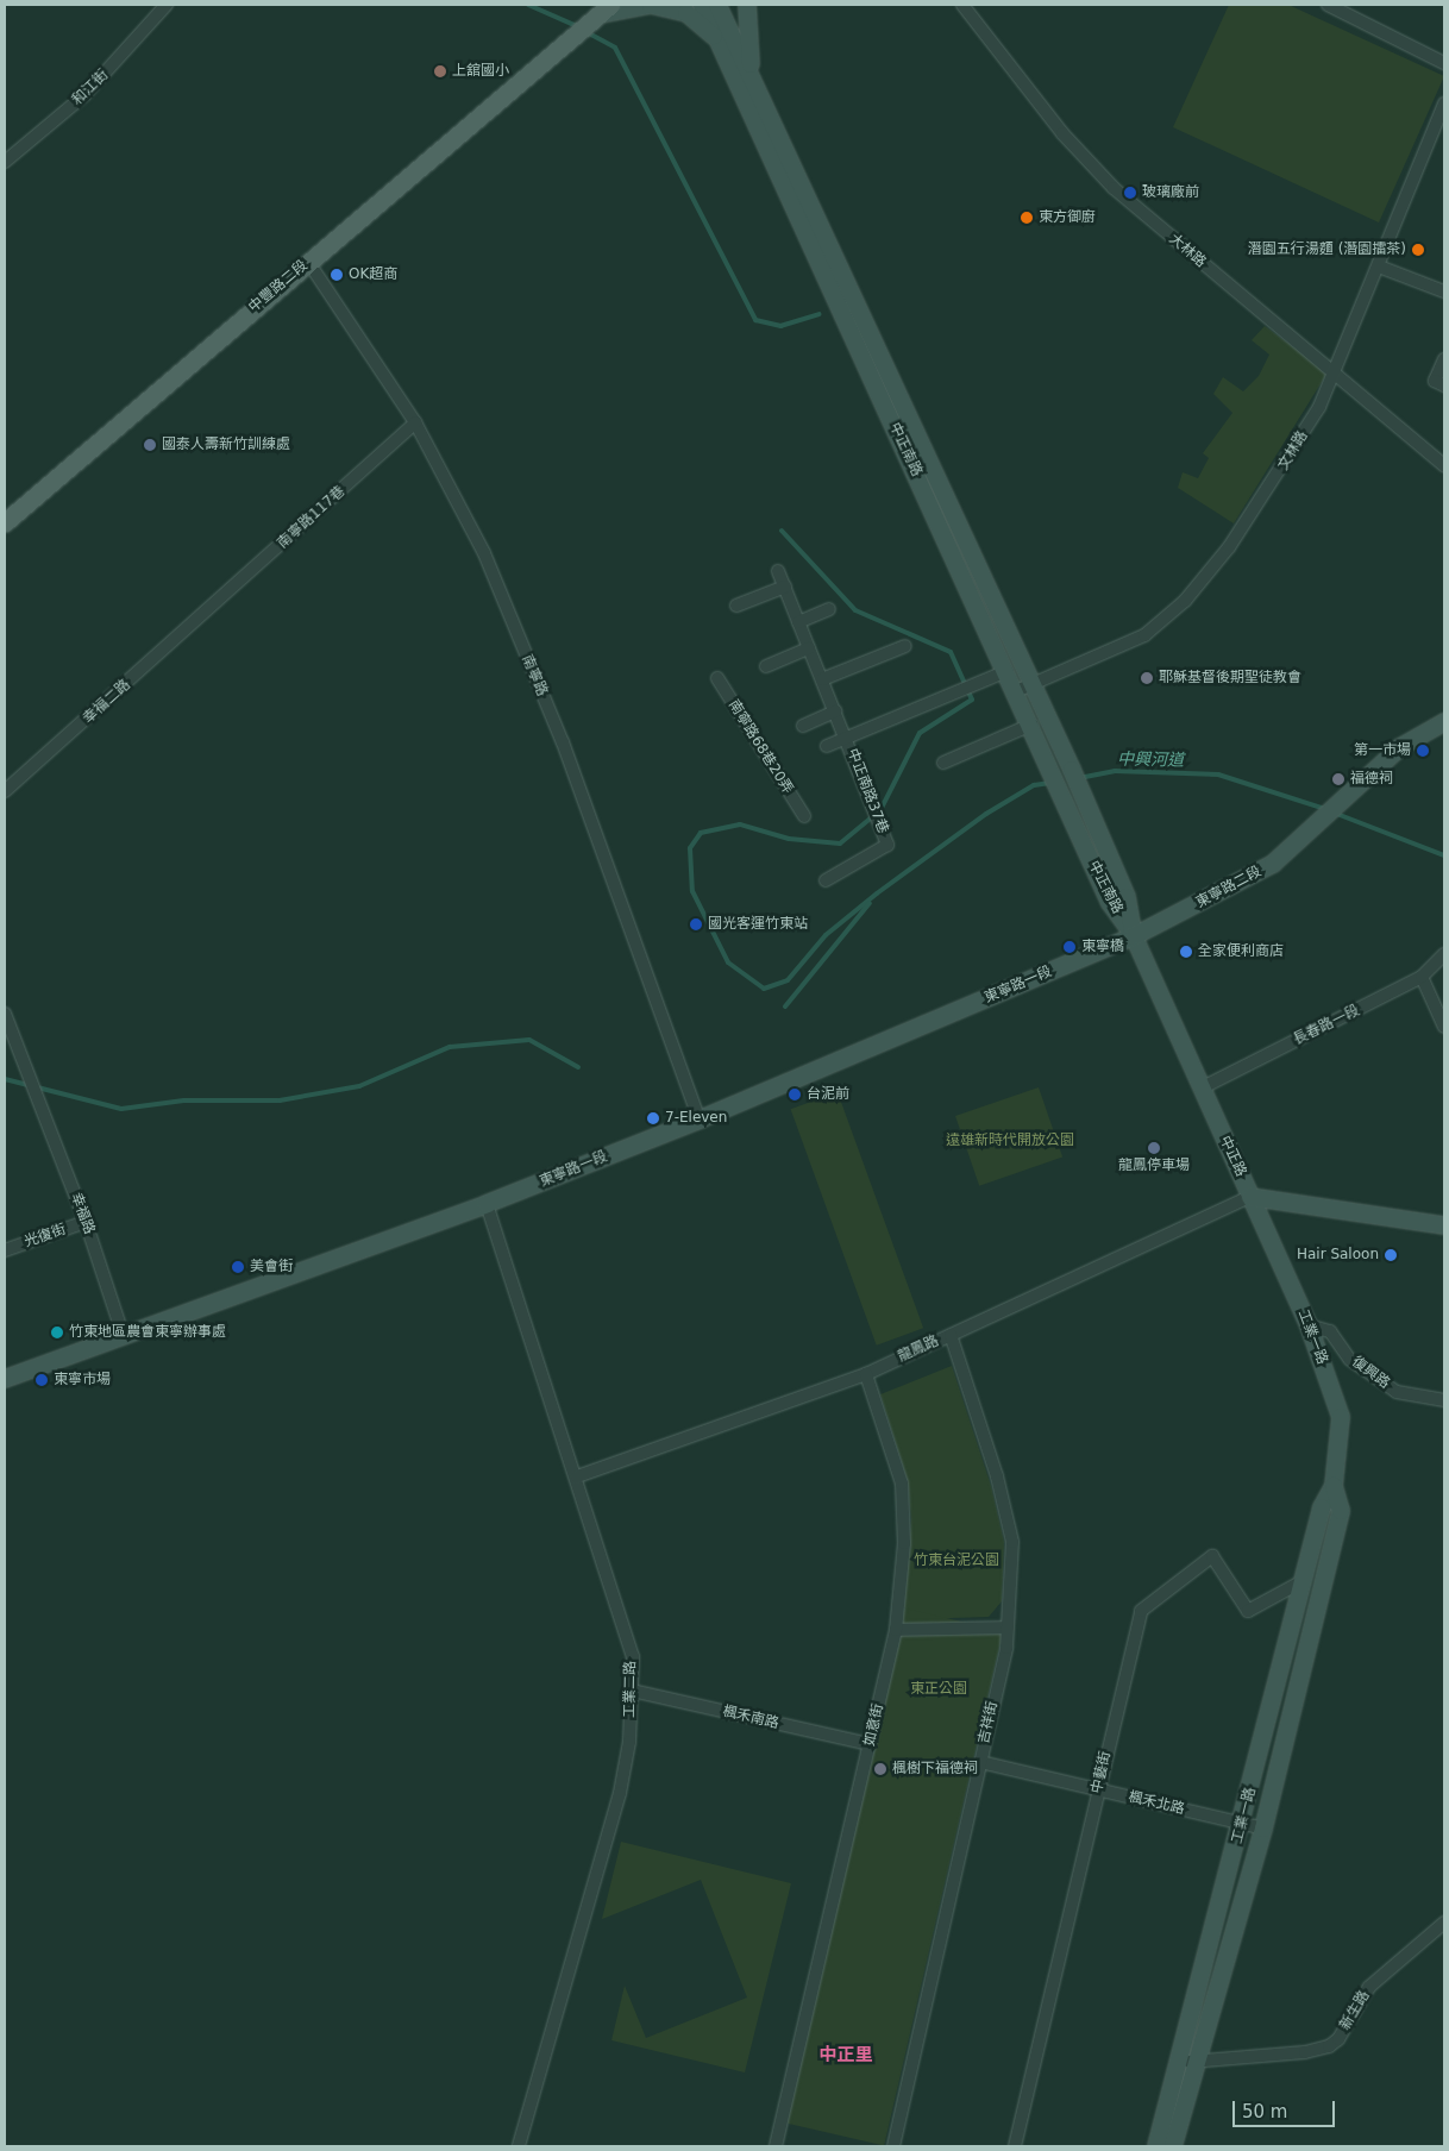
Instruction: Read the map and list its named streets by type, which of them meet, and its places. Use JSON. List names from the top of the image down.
{
  "streets": {
    "main road": ["中豐路二段"],
    "street": [
      "和江街",
      "大林路",
      "中正南路",
      "文林路",
      "南寧路117巷",
      "南寧路",
      "幸福二路",
      "南寧路68巷20弄",
      "中正南路37巷",
      "東寧路二段",
      "東寧路一段",
      "長春路一段",
      "中正路",
      "幸福路",
      "光復街",
      "工業一路",
      "龍鳳路",
      "復興路",
      "工業二路",
      "楓禾南路",
      "吉祥街",
      "如意街",
      "中藝街",
      "楓禾北路",
      "新生路"
    ]
  },
  "crossings": [
    ["大林路", "文林路"],
    ["中豐路二段", "南寧路"],
    ["中正南路", "文林路"],
    ["中正南路", "中正南路37巷"],
    ["中正南路", "東寧路二段"],
    ["中正南路", "東寧路一段"],
    ["中正南路", "中正路"],
    ["南寧路117巷", "南寧路"],
    ["南寧路117巷", "幸福二路"],
    ["南寧路", "東寧路一段"],
    ["東寧路二段", "東寧路一段"],
    ["東寧路二段", "中正路"],
    ["東寧路一段", "中正路"],
    ["東寧路一段", "幸福路"],
    ["東寧路一段", "工業二路"],
    ["長春路一段", "中正路"],
    ["中正路", "工業一路"],
    ["中正路", "龍鳳路"],
    ["幸福路", "光復街"],
    ["工業一路", "龍鳳路"],
    ["工業一路", "復興路"],
    ["工業一路", "中藝街"],
    ["工業一路", "楓禾北路"],
    ["工業一路", "新生路"],
    ["龍鳳路", "工業二路"],
    ["龍鳳路", "吉祥街"],
    ["龍鳳路", "如意街"],
    ["工業二路", "楓禾南路"],
    ["楓禾南路", "如意街"],
    ["吉祥街", "楓禾北路"],
    ["中藝街", "楓禾北路"]
  ],
  "districts": ["中正里"],
  "water": ["中興河道"],
  "parks": ["遠雄新時代開放公園", "竹東台泥公園", "東正公園"],
  "places": [
    "上舘國小",
    "玻璃廠前",
    "東方御廚",
    "潛園五行湯麵 (潛園擂茶)",
    "OK超商",
    "國泰人壽新竹訓練處",
    "耶穌基督後期聖徒教會",
    "第一市場",
    "福德祠",
    "國光客運竹東站",
    "東寧橋",
    "全家便利商店",
    "台泥前",
    "7-Eleven",
    "龍鳳停車場",
    "Hair Saloon",
    "美會街",
    "竹東地區農會東寧辦事處",
    "東寧市場",
    "楓樹下福德祠"
  ],
  "scale_bar": "50 m"
}
